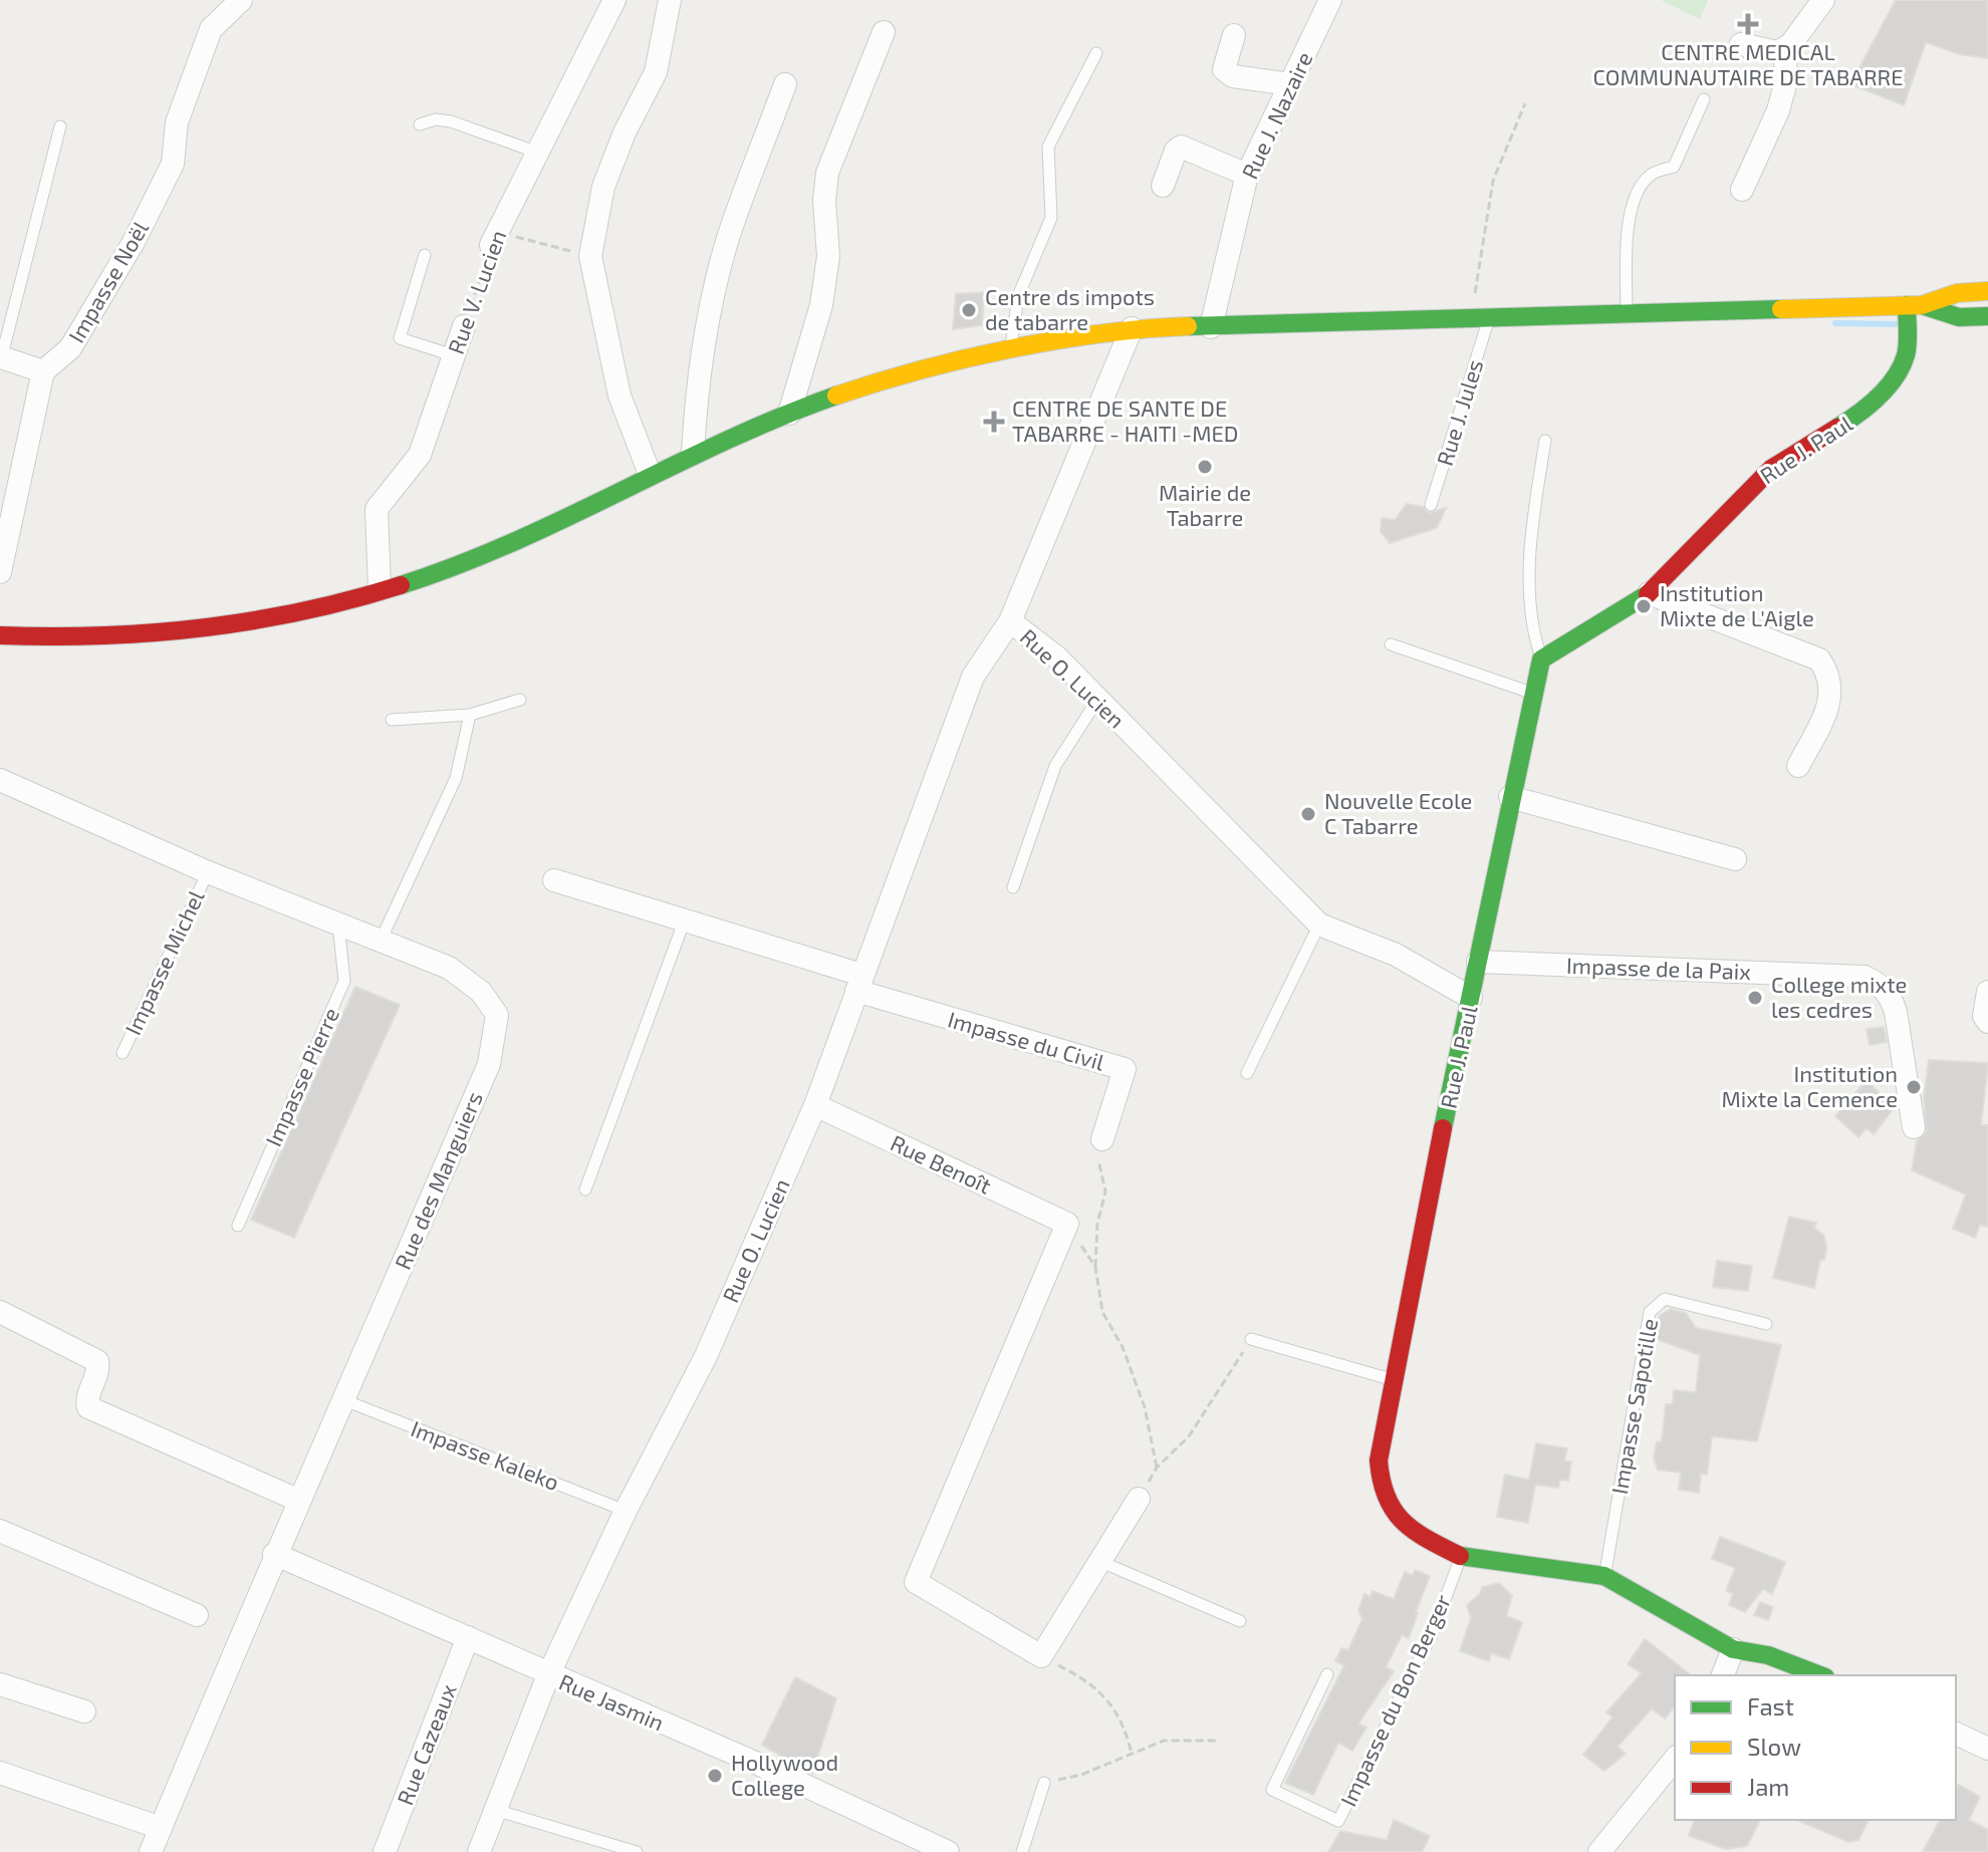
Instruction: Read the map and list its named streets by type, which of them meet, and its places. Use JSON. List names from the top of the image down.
{
  "streets": {
    "main road": ["Rue J. Paul"],
    "street": [
      "Rue J. Nazaire",
      "Impasse Noël",
      "Rue V. Lucien",
      "Rue O. Lucien",
      "Impasse de la Paix",
      "Impasse du Civil",
      "Rue Benoît",
      "Rue des Manguiers",
      "Rue Jasmin",
      "Rue Cazeaux"
    ],
    "lane": [
      "Rue J. Jules",
      "Impasse Michel",
      "Impasse Pierre",
      "Impasse Sapotille",
      "Impasse Kaleko",
      "Impasse du Bon Berger"
    ]
  },
  "crossings": [
    ["Rue J. Paul", "Rue O. Lucien"],
    ["Rue J. Paul", "Impasse de la Paix"],
    ["Rue J. Paul", "Impasse Sapotille"],
    ["Rue J. Paul", "Impasse du Bon Berger"],
    ["Rue O. Lucien", "Impasse du Civil"],
    ["Rue O. Lucien", "Rue Benoît"],
    ["Rue O. Lucien", "Impasse Kaleko"],
    ["Rue O. Lucien", "Rue Jasmin"],
    ["Impasse Michel", "Rue des Manguiers"],
    ["Impasse Pierre", "Rue des Manguiers"],
    ["Rue des Manguiers", "Impasse Kaleko"],
    ["Rue des Manguiers", "Rue Jasmin"],
    ["Rue Jasmin", "Rue Cazeaux"]
  ],
  "places": {
    "health": ["CENTRE MEDICAL COMMUNAUTAIRE DE TABARRE", "CENTRE DE SANTE DE TABARRE - HAITI -MED"],
    "other": [
      "Centre ds impots de tabarre",
      "Mairie de Tabarre",
      "Institution Mixte de L'Aigle",
      "Nouvelle Ecole C Tabarre",
      "College mixte les cedres",
      "Institution Mixte la Cemence",
      "Hollywood College"
    ]
  },
  "legend": ["Fast", "Slow", "Jam"]
}
